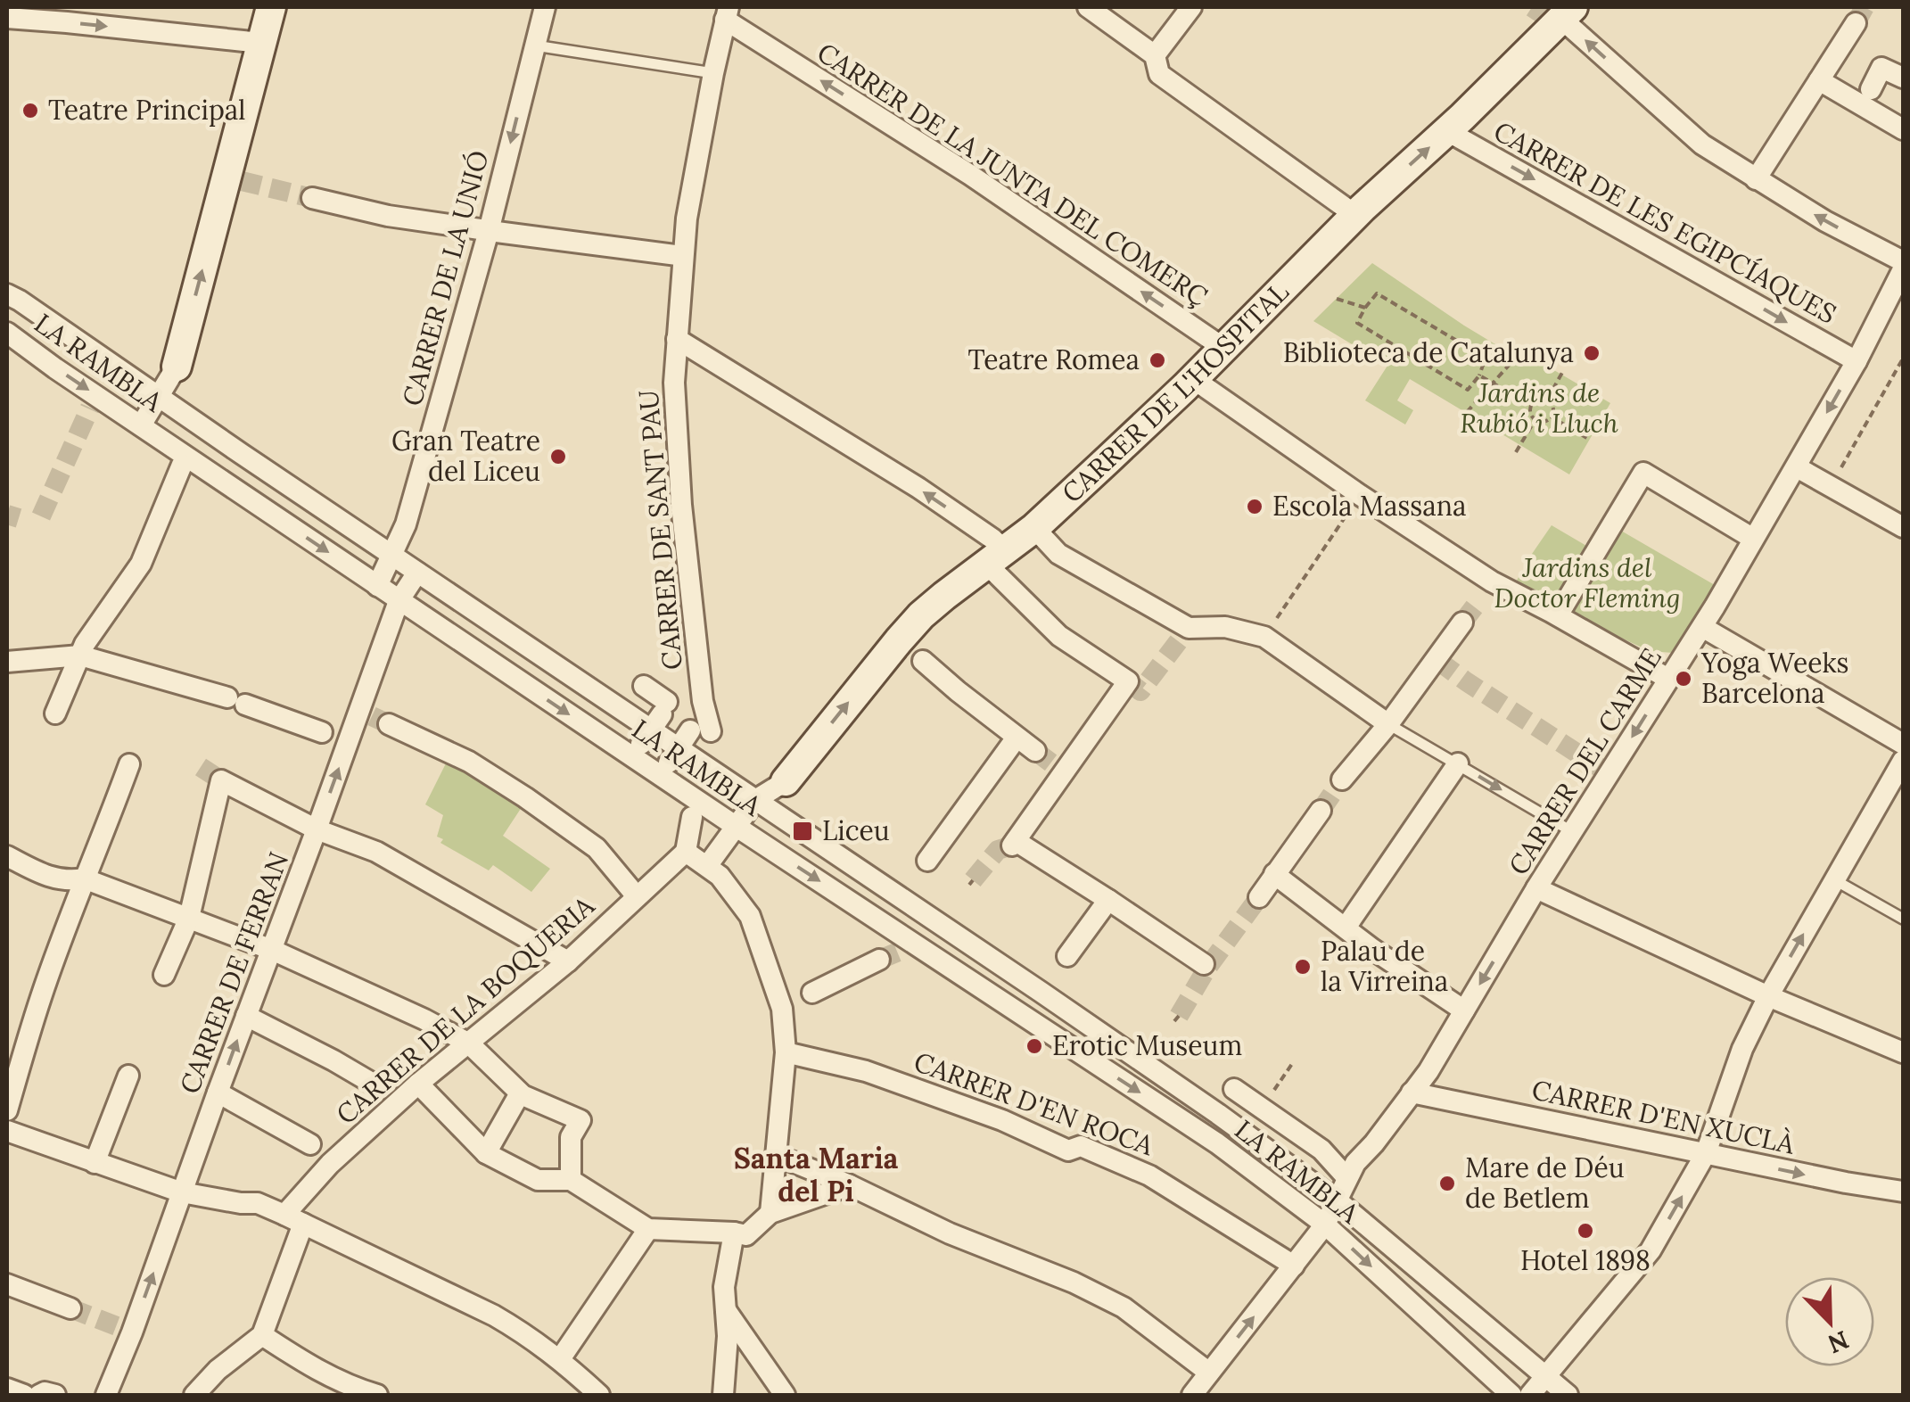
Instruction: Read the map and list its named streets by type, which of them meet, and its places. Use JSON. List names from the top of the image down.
{
  "streets": {
    "street": [
      "CARRER DE LA JUNTA DEL COMERÇ",
      "CARRER DE LES EGIPCÍAQUES",
      "CARRER DE LA UNIÓ",
      "LA RAMBLA",
      "CARRER DE L'HOSPITAL",
      "CARRER DE SANT PAU",
      "CARRER DEL CARME",
      "CARRER DE FERRAN",
      "CARRER DE LA BOQUERIA",
      "CARRER D'EN ROCA",
      "CARRER D'EN XUCLÀ"
    ]
  },
  "crossings": [
    ["CARRER DE LA JUNTA DEL COMERÇ", "CARRER DE L'HOSPITAL"],
    ["CARRER DE LA JUNTA DEL COMERÇ", "CARRER DE SANT PAU"],
    ["CARRER DE LES EGIPCÍAQUES", "CARRER DE L'HOSPITAL"],
    ["CARRER DE LES EGIPCÍAQUES", "CARRER DEL CARME"],
    ["CARRER DE LA UNIÓ", "LA RAMBLA"],
    ["LA RAMBLA", "CARRER DE L'HOSPITAL"],
    ["LA RAMBLA", "CARRER DE SANT PAU"],
    ["LA RAMBLA", "CARRER DEL CARME"],
    ["LA RAMBLA", "CARRER DE FERRAN"],
    ["CARRER DEL CARME", "CARRER D'EN ROCA"],
    ["CARRER DEL CARME", "CARRER D'EN XUCLÀ"]
  ],
  "one_way": ["CARRER DE LA JUNTA DEL COMERÇ", "CARRER DE LA UNIÓ", "CARRER DE FERRAN"],
  "districts": ["Santa Maria del Pi"],
  "parks": ["Jardins de Rubió i Lluch", "Jardins del Doctor Fleming"],
  "places": {
    "other": [
      "Teatre Principal",
      "Biblioteca de Catalunya",
      "Teatre Romea",
      "Gran Teatre del Liceu",
      "Escola Massana",
      "Yoga Weeks Barcelona",
      "Palau de la Virreina",
      "Erotic Museum",
      "Mare de Déu de Betlem",
      "Hotel 1898"
    ],
    "transit": ["Liceu"]
  },
  "north": "bottom right"
}
